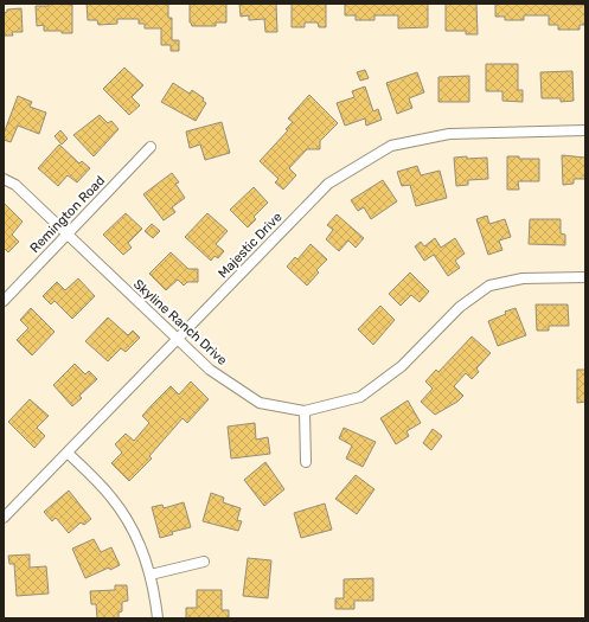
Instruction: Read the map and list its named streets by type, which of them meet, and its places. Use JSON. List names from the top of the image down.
{
  "streets": {
    "street": ["Remington Road", "Majestic Drive", "Skyline Ranch Drive"]
  },
  "crossings": [
    ["Remington Road", "Skyline Ranch Drive"],
    ["Majestic Drive", "Skyline Ranch Drive"]
  ]
}
